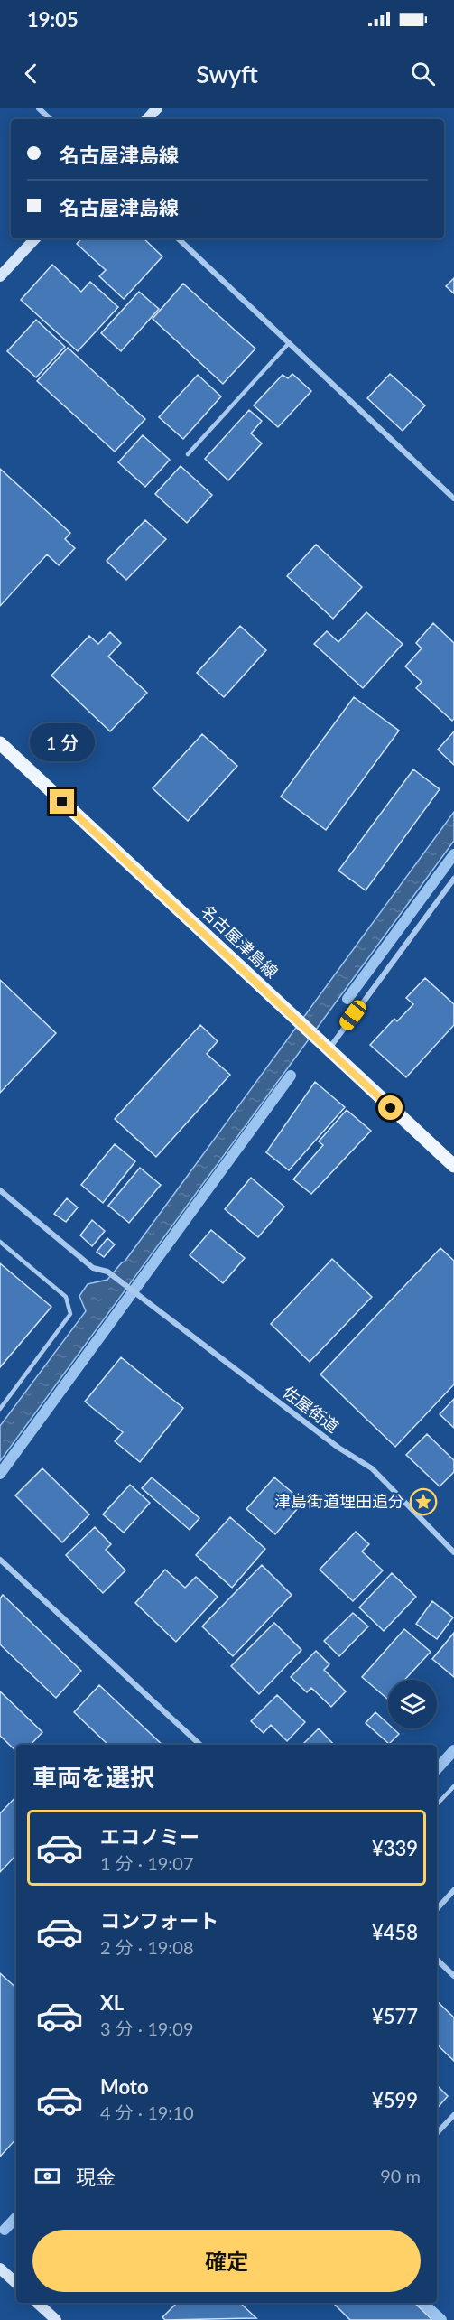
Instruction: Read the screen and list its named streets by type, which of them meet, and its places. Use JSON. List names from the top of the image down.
{
  "streets": {
    "main road": ["名古屋津島線"],
    "street": ["佐屋街道"]
  },
  "places": {
    "place": ["津島街道埋田追分"]
  },
  "page": {
    "status": "19:05",
    "header": "Swyft",
    "banner": ["名古屋津島線", "名古屋津島線"],
    "bubble": "1 分",
    "heading": "車両を選択",
    "list": [
      {
        "name": "エコノミー",
        "note": "1 分 · 19:07",
        "value": "¥339"
      },
      {
        "name": "コンフォート",
        "note": "2 分 · 19:08",
        "value": "¥458"
      },
      {
        "name": "XL",
        "note": "3 分 · 19:09",
        "value": "¥577"
      },
      {
        "name": "Moto",
        "note": "4 分 · 19:10",
        "value": "¥599"
      }
    ],
    "pay": ["現金", "90 m"],
    "buttons": "確定"
  }
}
